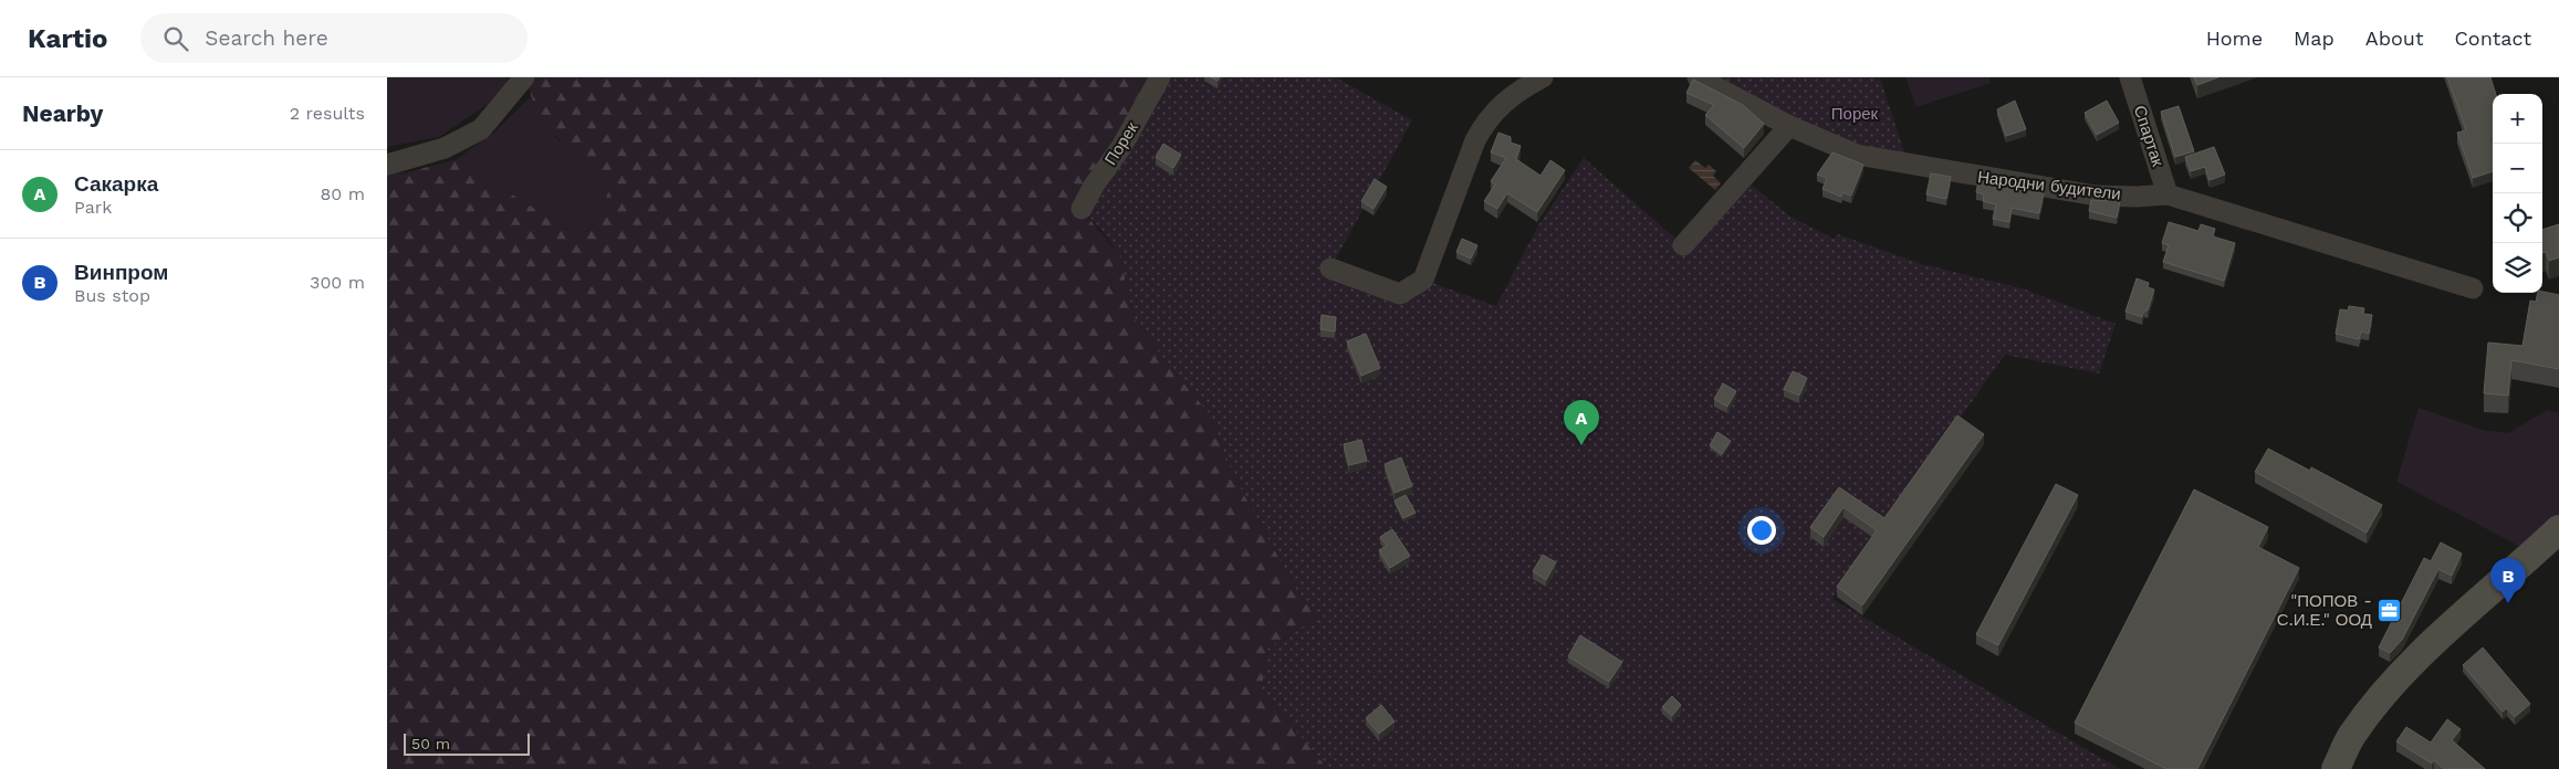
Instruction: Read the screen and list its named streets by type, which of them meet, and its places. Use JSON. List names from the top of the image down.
{
  "streets": {
    "street": ["Спартак", "Порек", "Народни будители"]
  },
  "crossings": [
    ["Спартак", "Народни будители"]
  ],
  "parks": ["Порек"],
  "places": {
    "office": ["\"ПОПОВ - С.И.Е.\" ООД"]
  },
  "scale_bar": "50 m",
  "page": {
    "header": "Kartio",
    "search": "Search here",
    "nav": [
      "Home",
      "Map",
      "About",
      "Contact"
    ],
    "heading": ["Nearby", "2 results"],
    "map_buttons": ["+", "−"],
    "list": [
      {
        "mark": "A",
        "name": "Сакарка",
        "note": "Park",
        "value": "80 m"
      },
      {
        "mark": "B",
        "name": "Винпром",
        "note": "Bus stop",
        "value": "300 m"
      }
    ],
    "pins": ["A", "B"],
    "scale": "50 m"
  }
}
